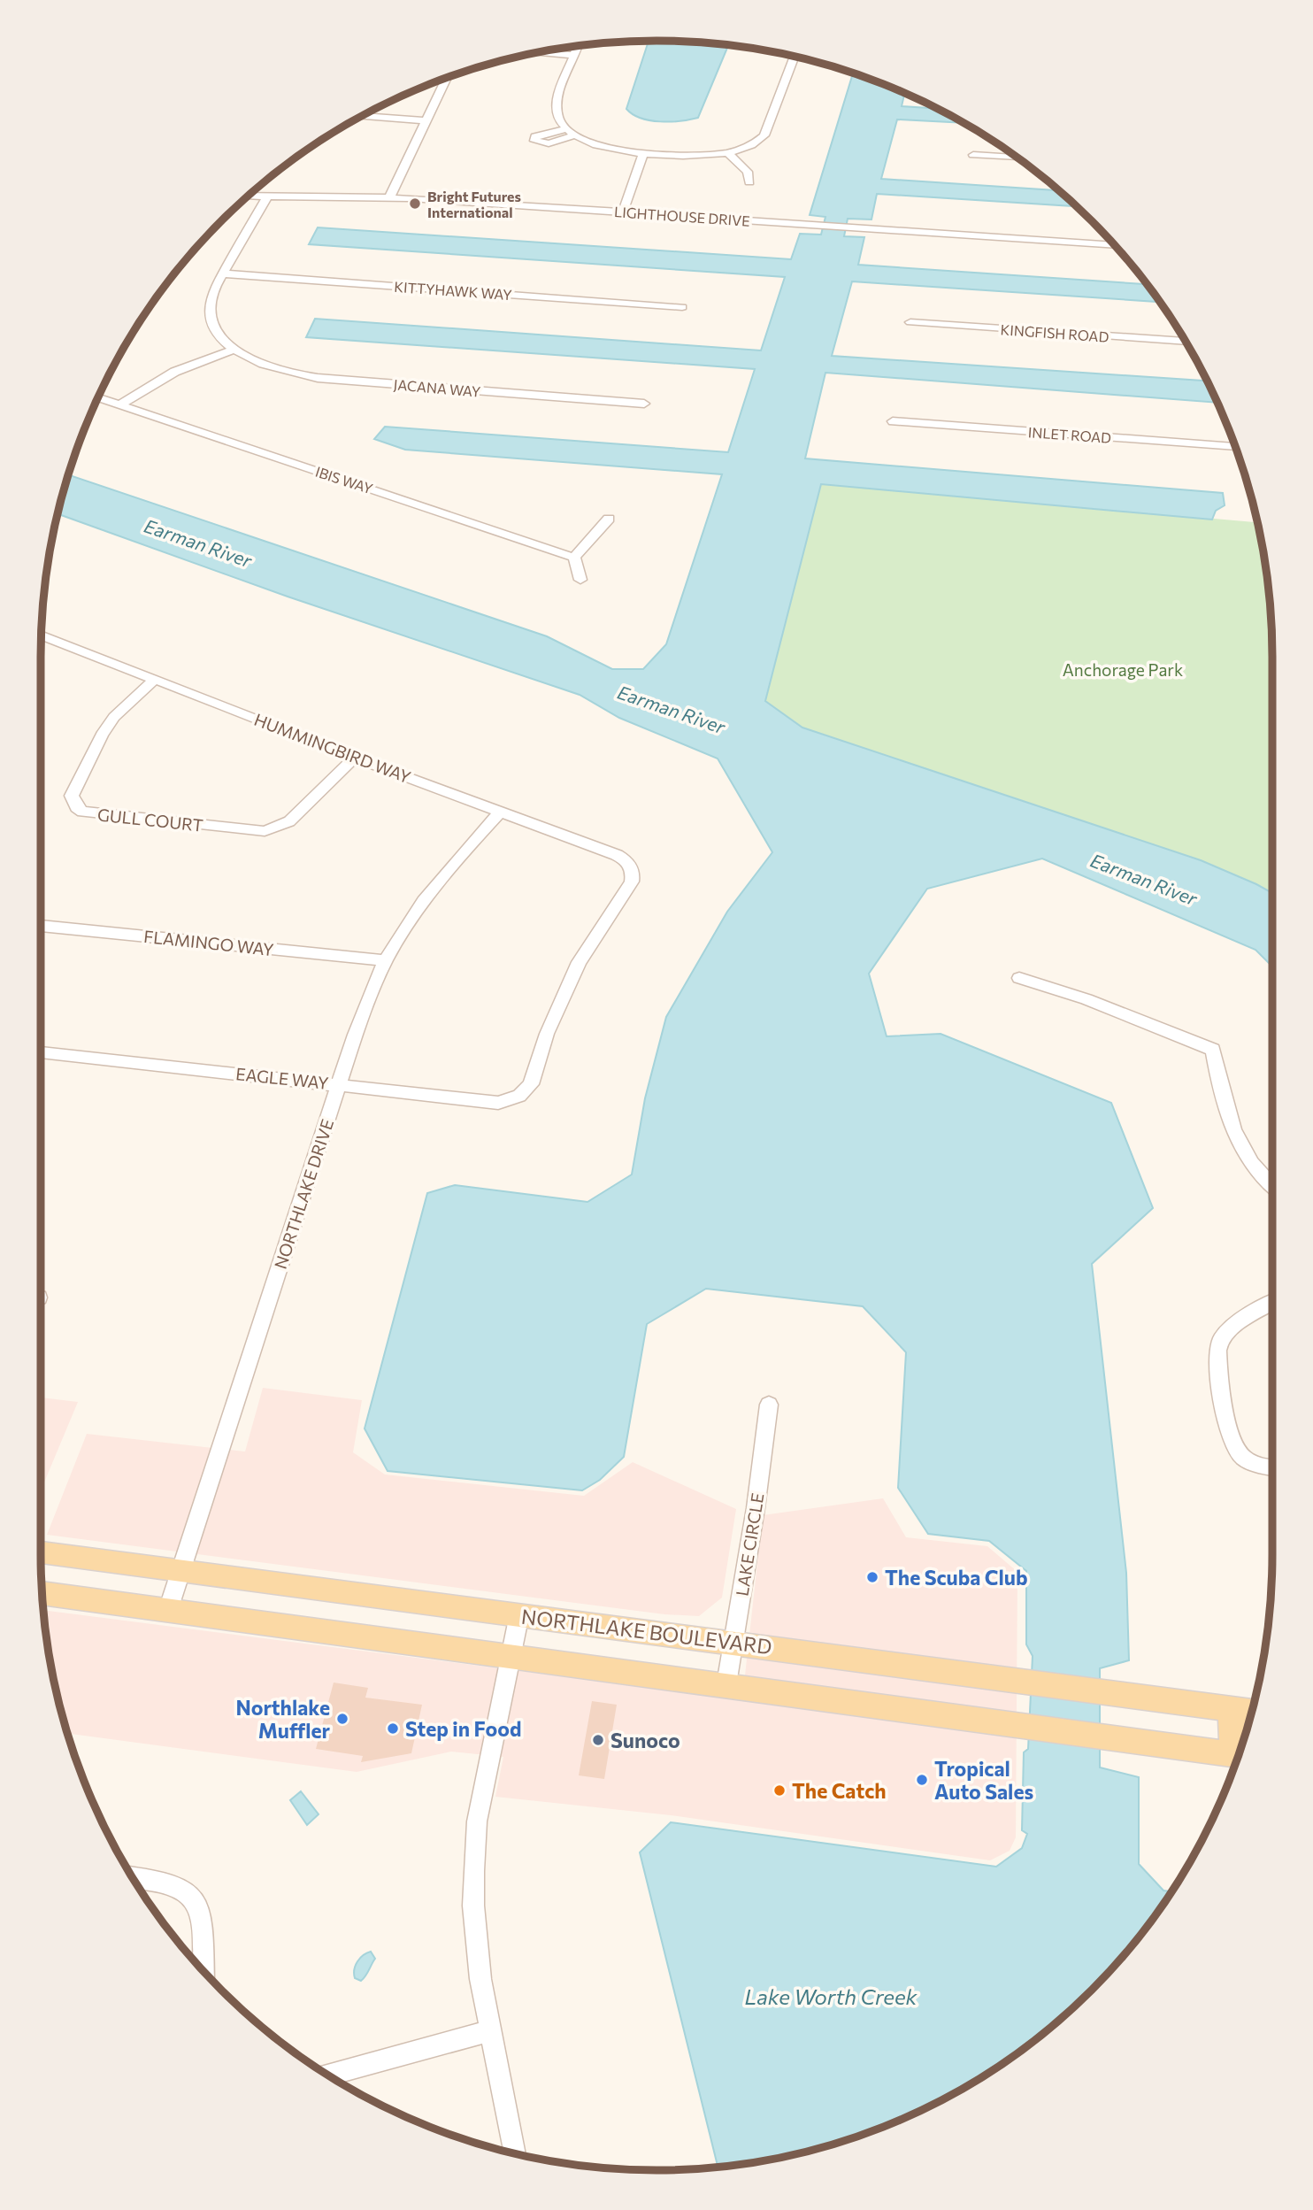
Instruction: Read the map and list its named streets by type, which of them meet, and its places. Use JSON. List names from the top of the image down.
{
  "streets": {
    "main road": ["NORTHLAKE BOULEVARD"],
    "street": [
      "LIGHTHOUSE DRIVE",
      "KITTYHAWK WAY",
      "KINGFISH ROAD",
      "JACANA WAY",
      "INLET ROAD",
      "IBIS WAY",
      "HUMMINGBIRD WAY",
      "GULL COURT",
      "FLAMINGO WAY",
      "EAGLE WAY",
      "NORTHLAKE DRIVE",
      "LAKE CIRCLE"
    ]
  },
  "crossings": [
    ["HUMMINGBIRD WAY", "GULL COURT"],
    ["HUMMINGBIRD WAY", "EAGLE WAY"],
    ["HUMMINGBIRD WAY", "NORTHLAKE DRIVE"],
    ["FLAMINGO WAY", "NORTHLAKE DRIVE"],
    ["EAGLE WAY", "NORTHLAKE DRIVE"],
    ["NORTHLAKE DRIVE", "NORTHLAKE BOULEVARD"],
    ["LAKE CIRCLE", "NORTHLAKE BOULEVARD"]
  ],
  "water": ["Earman River", "Lake Worth Creek"],
  "parks": ["Anchorage Park"],
  "places": [
    "Bright Futures International",
    "The Scuba Club",
    "Northlake Muffler",
    "Step in Food",
    "Sunoco",
    "Tropical Auto Sales",
    "The Catch"
  ]
}
